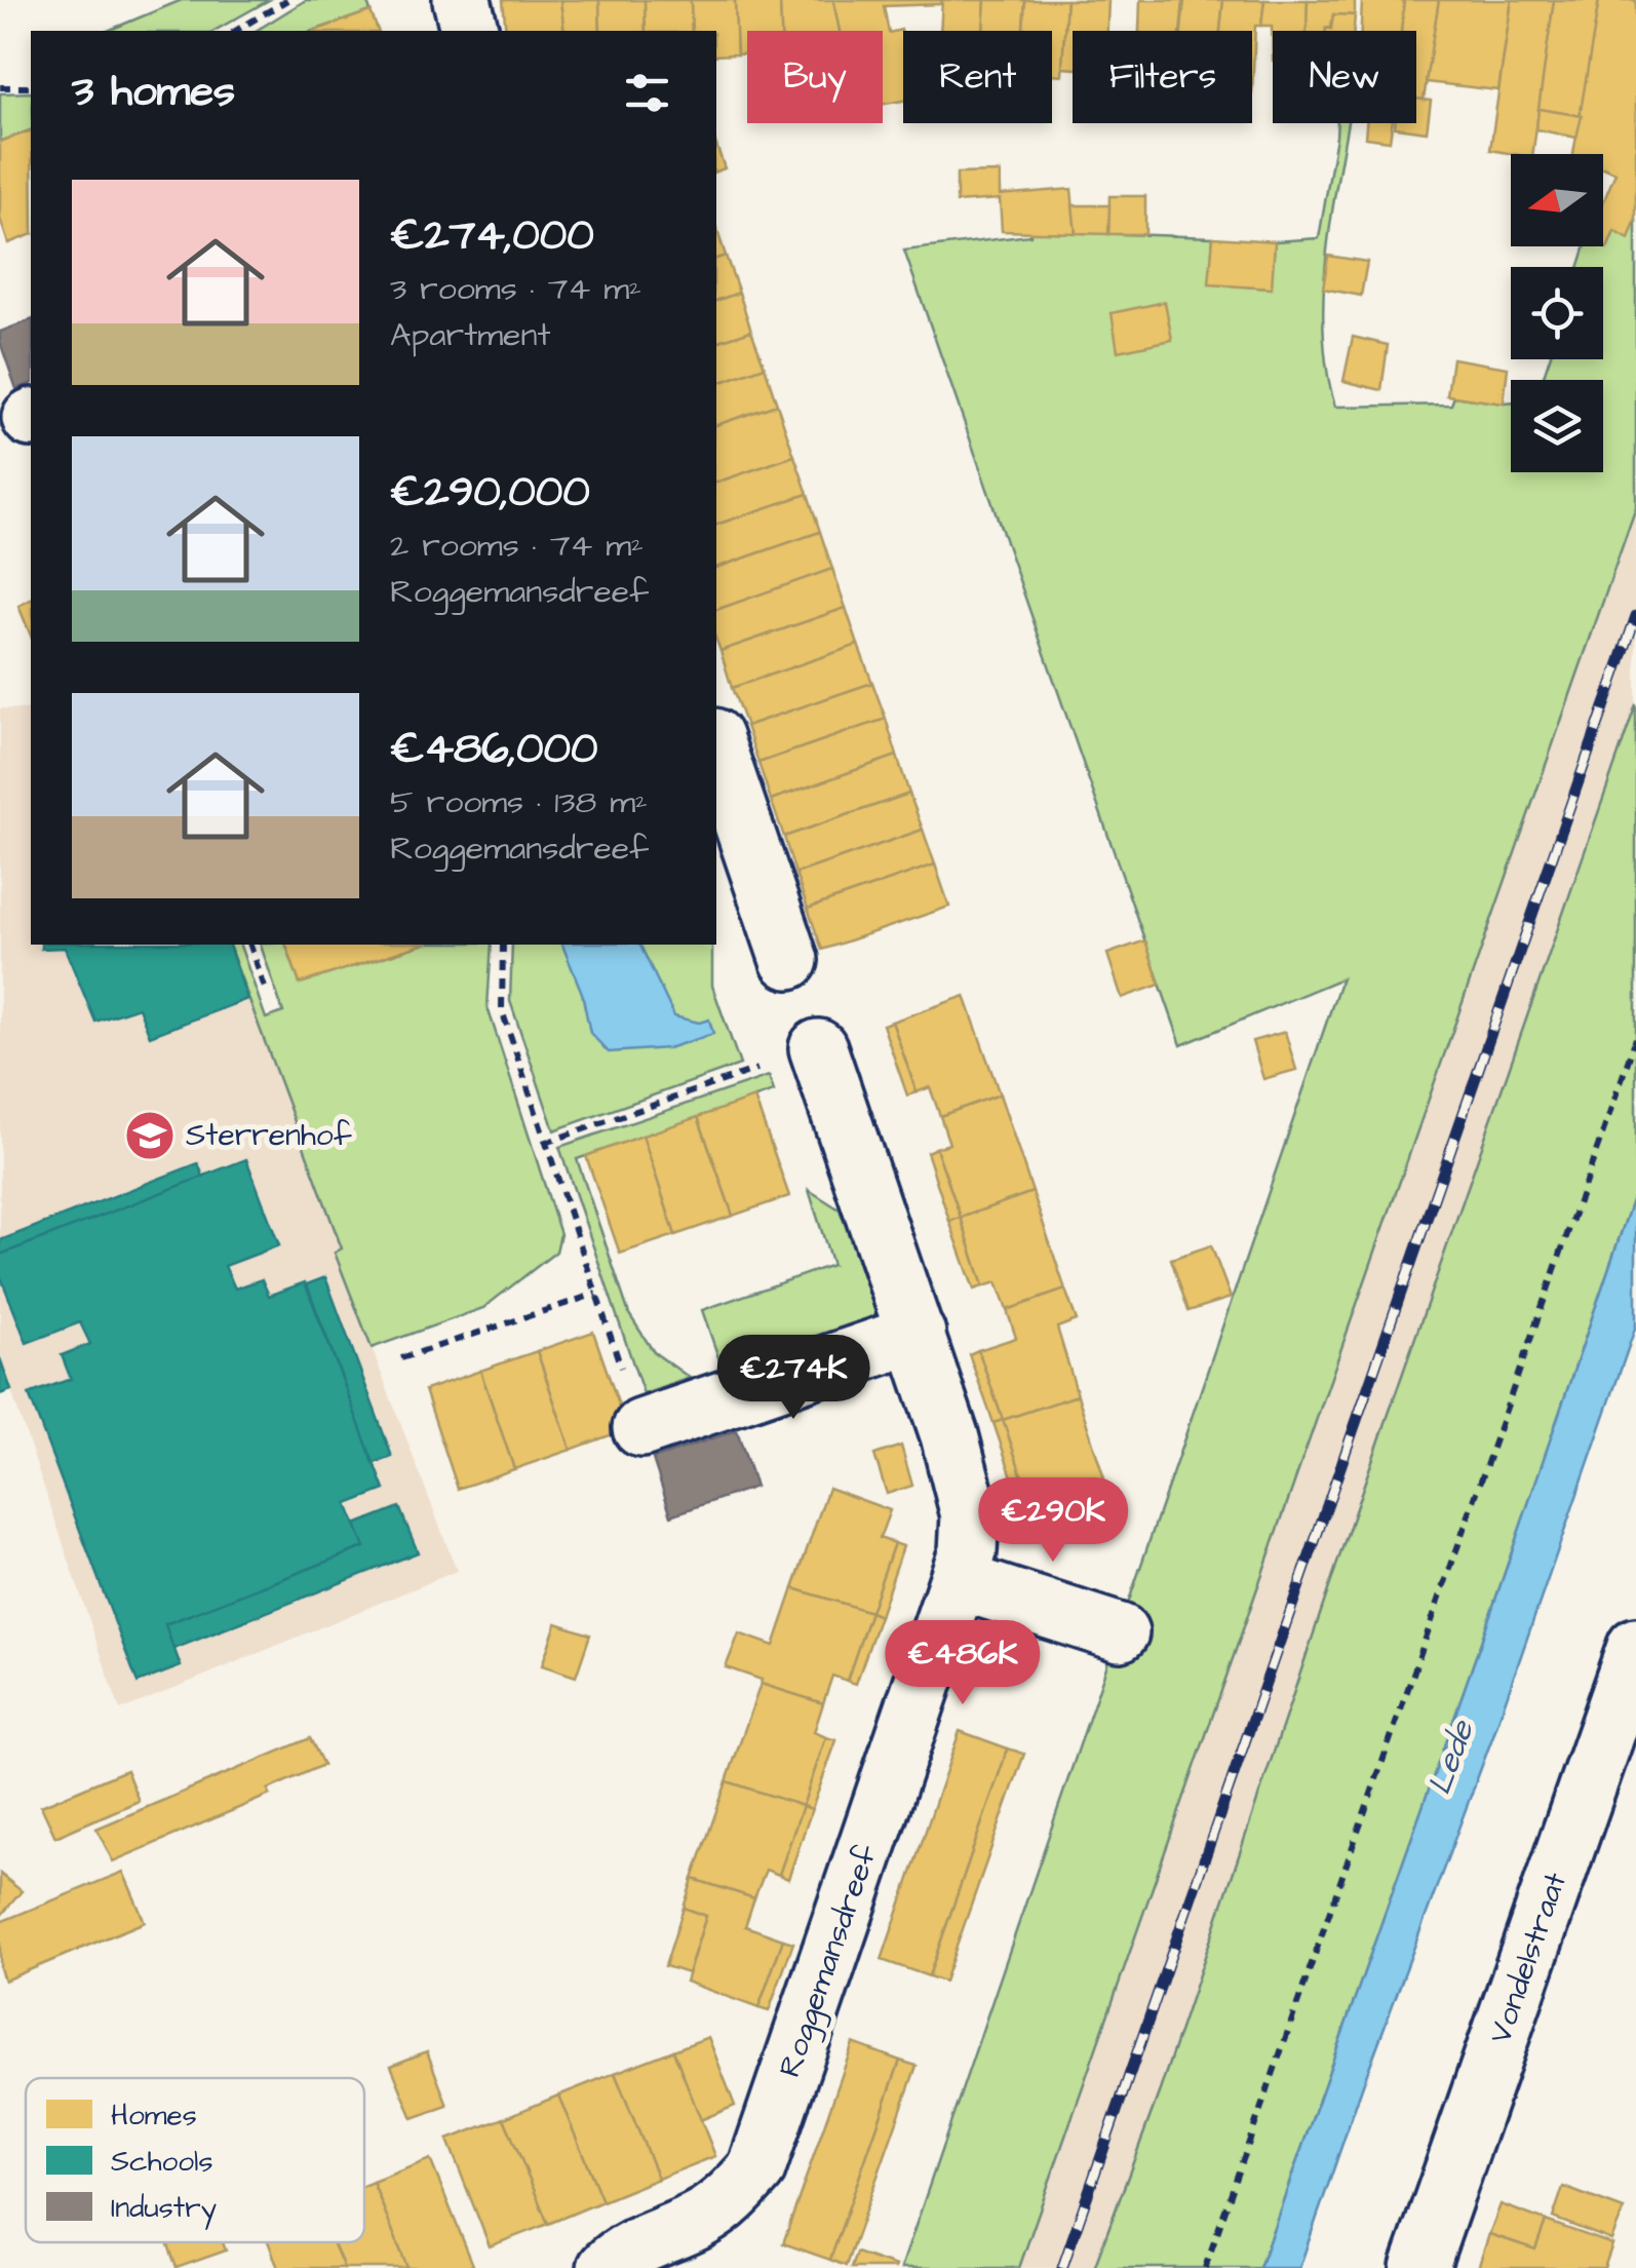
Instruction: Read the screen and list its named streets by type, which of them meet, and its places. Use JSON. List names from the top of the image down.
{
  "streets": {
    "street": ["Vondelstraat", "Roggemansdreef"]
  },
  "water": ["Lede"],
  "places": {
    "school or university": ["Sterrenhof"]
  },
  "legend": ["Homes", "Schools", "Industry"],
  "north": "left",
  "page": {
    "chip": [
      "Buy",
      "Rent",
      "Filters",
      "New"
    ],
    "heading": "3 homes",
    "list": [
      {
        "name": "€274,000",
        "note": "3 rooms · 74 m² · Apartment"
      },
      {
        "name": "€290,000",
        "note": "2 rooms · 74 m² · Roggemansdreef"
      },
      {
        "name": "€486,000",
        "note": "5 rooms · 138 m² · Roggemansdreef"
      }
    ],
    "price": ["€274K", "€290K", "€486K"]
  }
}
